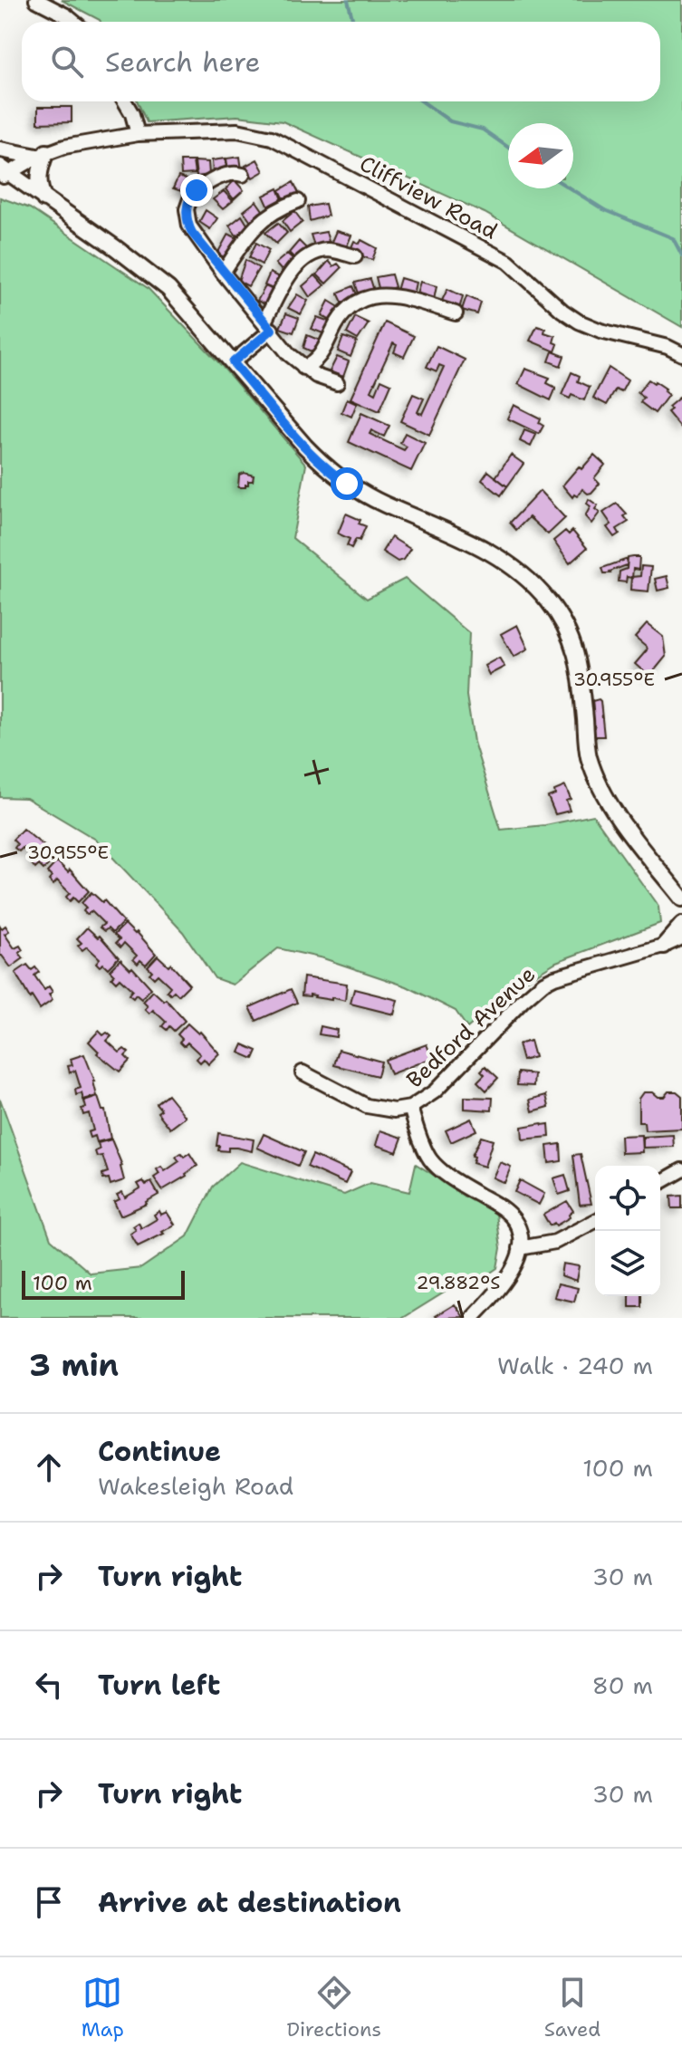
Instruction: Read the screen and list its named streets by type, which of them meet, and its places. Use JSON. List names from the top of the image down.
{
  "streets": {
    "street": ["Cliffview Road", "Bedford Avenue"]
  },
  "scale_bar": "100 m",
  "north": "left",
  "page": {
    "search": "Search here",
    "scale": "100 m",
    "heading": ["3 min", "Walk · 240 m"],
    "list": [
      ["Continue", "Wakesleigh Road", "100 m"],
      ["Turn right", "30 m"],
      ["Turn left", "80 m"],
      ["Turn right", "30 m"],
      "Arrive at destination"
    ],
    "nav": ["Map", "Directions", "Saved"]
  },
  "coordinates": ["30.955°E", "29.882°S"]
}
